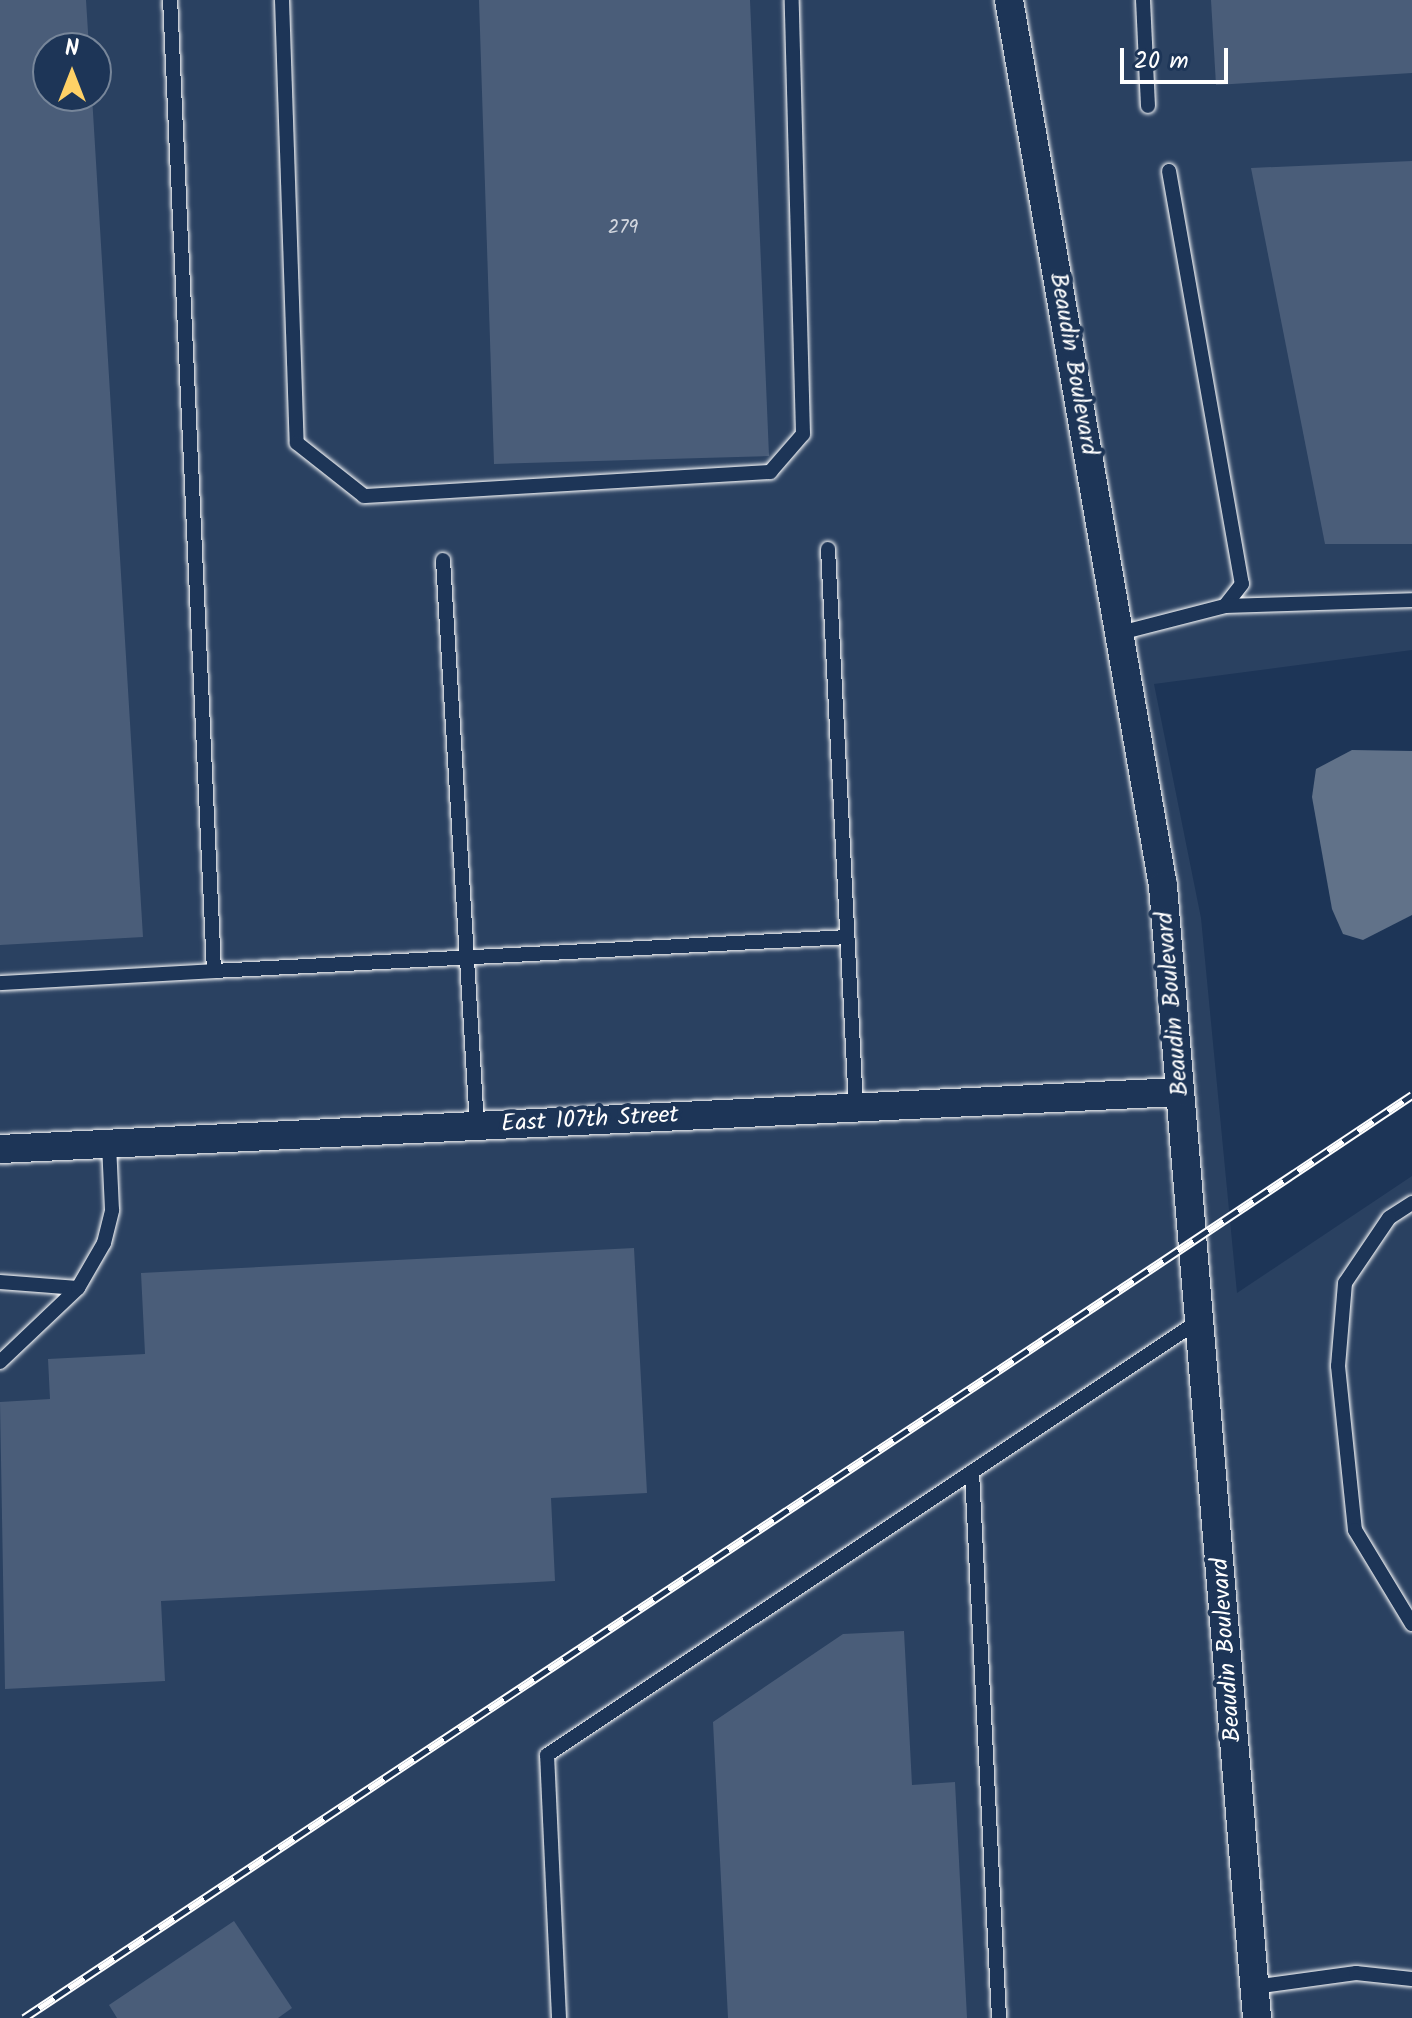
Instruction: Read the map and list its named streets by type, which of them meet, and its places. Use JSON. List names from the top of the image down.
{
  "streets": {
    "street": ["Beaudin Boulevard", "East 107th Street"]
  },
  "crossings": [
    ["Beaudin Boulevard", "East 107th Street"]
  ],
  "house_numbers": ["279"],
  "scale_bar": "20 m",
  "north": "top"
}
